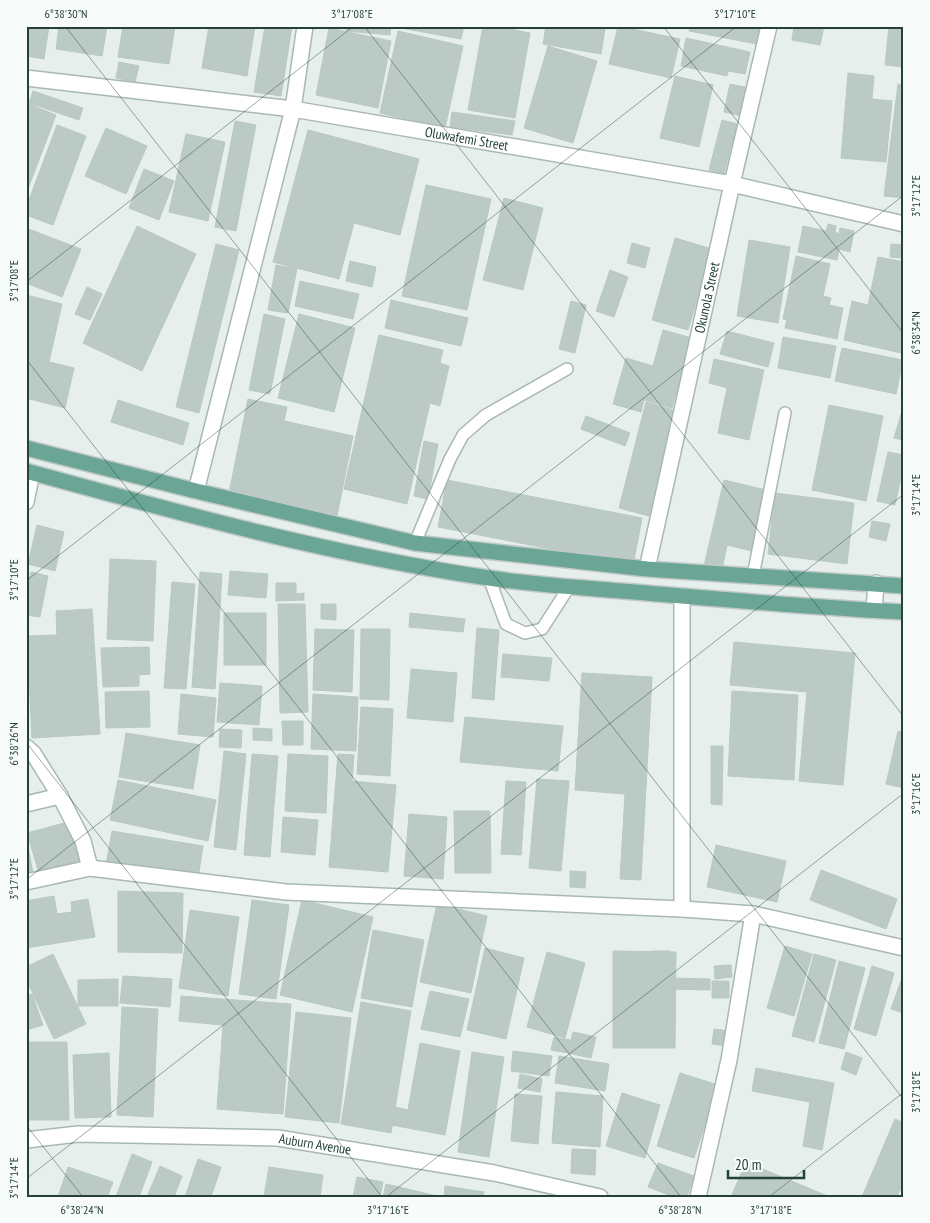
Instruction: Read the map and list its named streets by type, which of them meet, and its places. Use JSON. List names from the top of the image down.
{
  "streets": {
    "street": ["Oluwafemi Street", "Okunola Street", "Auburn Avenue"]
  },
  "crossings": [
    ["Oluwafemi Street", "Okunola Street"]
  ],
  "scale_bar": "20 m",
  "coordinates": [
    "6°38'30\"N",
    "3°17'08\"E",
    "3°17'10\"E",
    "3°17'12\"E",
    "6°38'34\"N",
    "3°17'14\"E",
    "6°38'26\"N",
    "3°17'16\"E",
    "3°17'18\"E",
    "6°38'24\"N",
    "6°38'28\"N"
  ]
}
